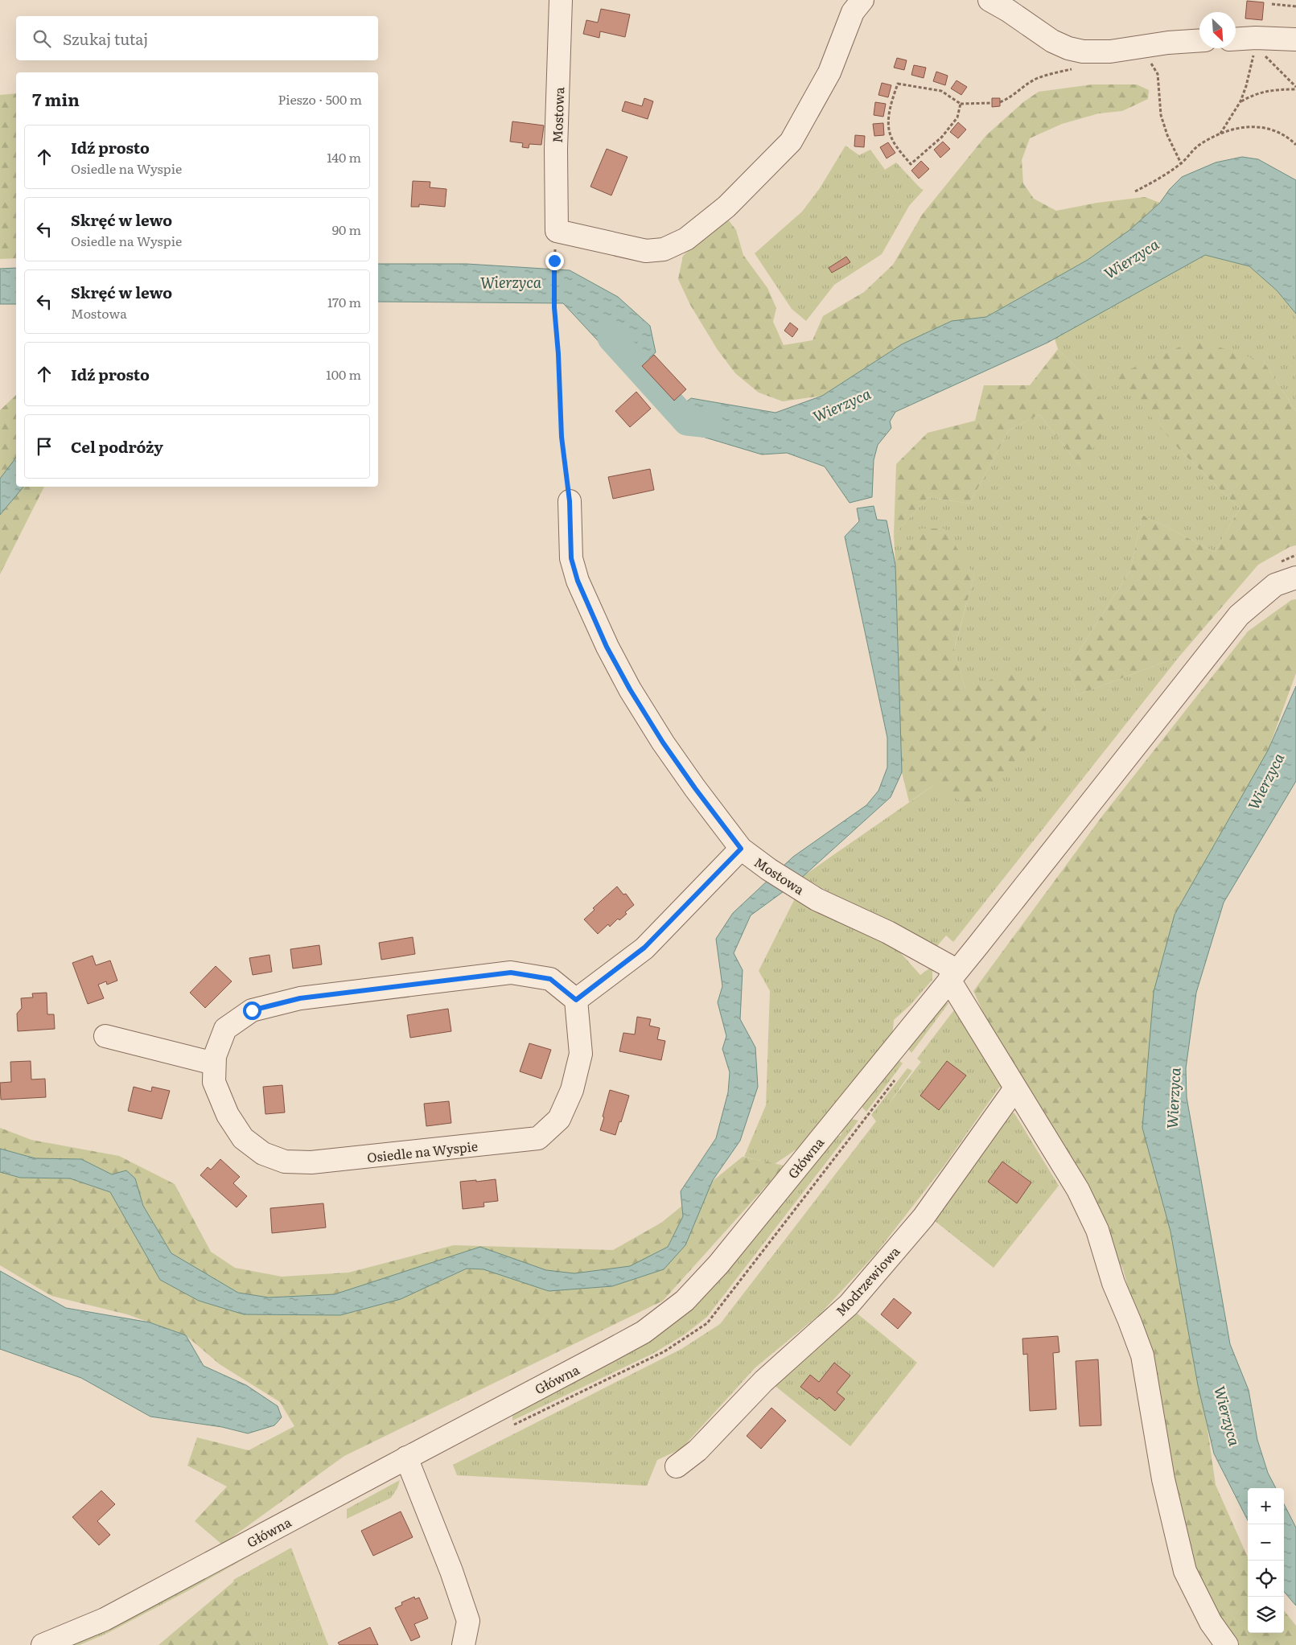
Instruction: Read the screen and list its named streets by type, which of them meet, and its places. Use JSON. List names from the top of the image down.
{
  "streets": {
    "street": [
      "Mostowa",
      "Osiedle na Wyspie",
      "Główna",
      "Modrzewiowa"
    ]
  },
  "crossings": [
    ["Mostowa", "Główna"]
  ],
  "water": ["Wierzyca"],
  "north": "bottom right",
  "page": {
    "search": "Szukaj tutaj",
    "heading": ["7 min", "Pieszo · 500 m"],
    "list": [
      ["Idź prosto", "Osiedle na Wyspie", "140 m"],
      ["Skręć w lewo", "Osiedle na Wyspie", "90 m"],
      ["Skręć w lewo", "Mostowa", "170 m"],
      ["Idź prosto", "100 m"],
      "Cel podróży"
    ],
    "map_buttons": ["+", "−"]
  }
}
